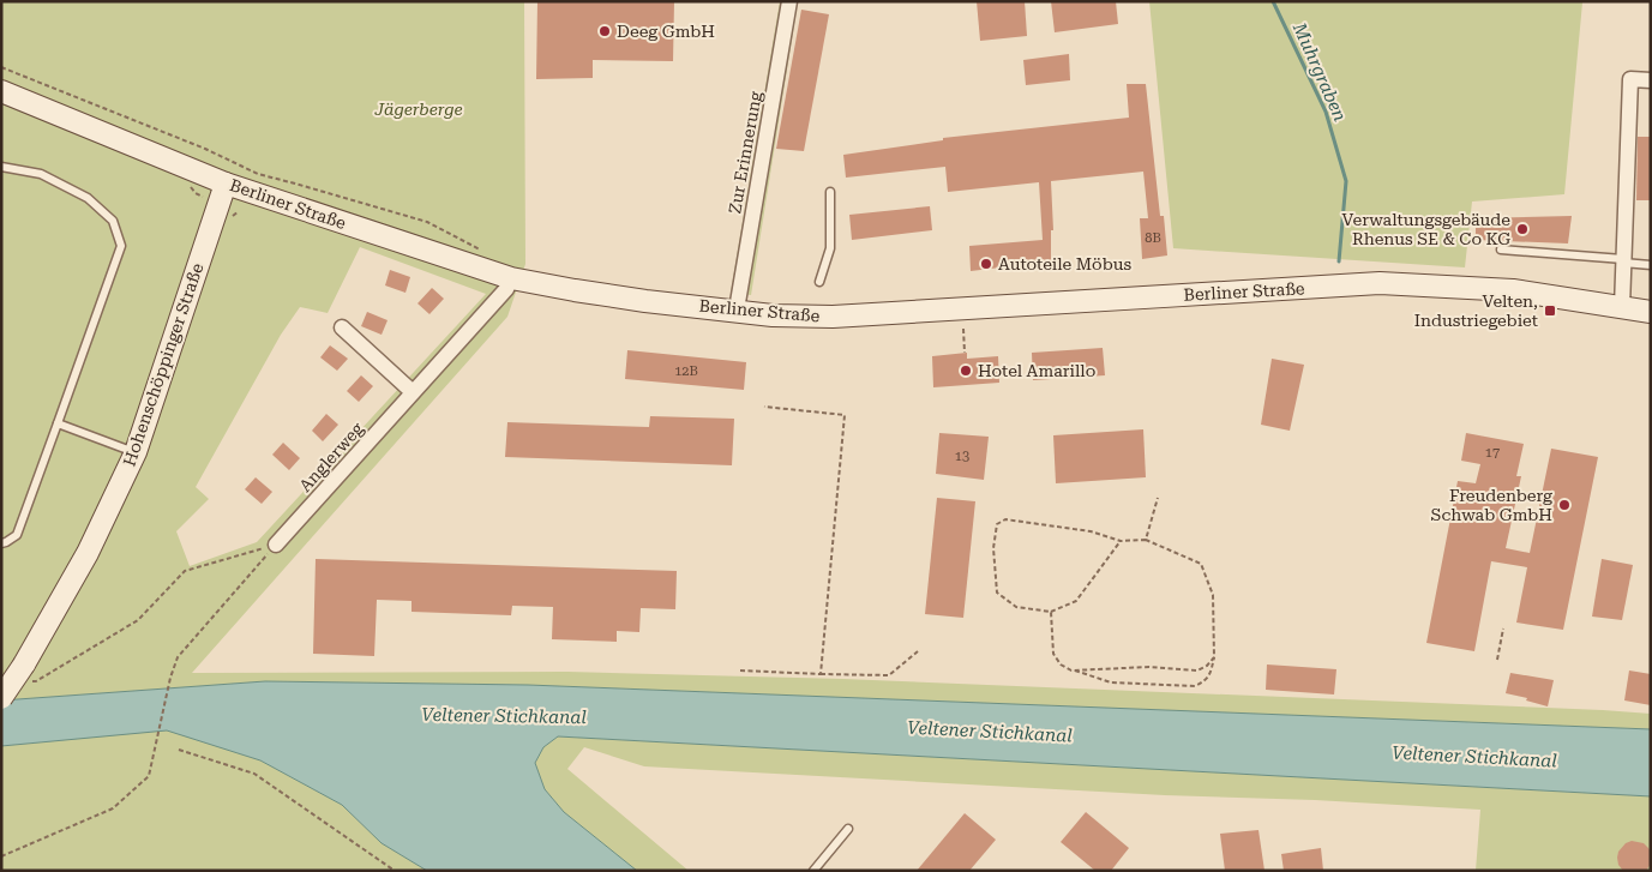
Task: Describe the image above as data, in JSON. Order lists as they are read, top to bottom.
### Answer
{
  "streets": {
    "main road": ["Berliner Straße", "Hohenschöppinger Straße"],
    "street": ["Zur Erinnerung", "Anglerweg"]
  },
  "crossings": [
    ["Zur Erinnerung", "Berliner Straße"],
    ["Berliner Straße", "Hohenschöppinger Straße"],
    ["Berliner Straße", "Anglerweg"]
  ],
  "water": ["Muhrgraben", "Veltener Stichkanal"],
  "parks": ["Jägerberge"],
  "places": {
    "other": [
      "Deeg GmbH",
      "Verwaltungsgebäude Rhenus SE & Co KG",
      "Autoteile Möbus",
      "Hotel Amarillo",
      "Freudenberg Schwab GmbH"
    ],
    "transit": ["Velten, Industriegebiet"]
  },
  "house_numbers": [
    "8B",
    "12B",
    "17",
    "13"
  ]
}
